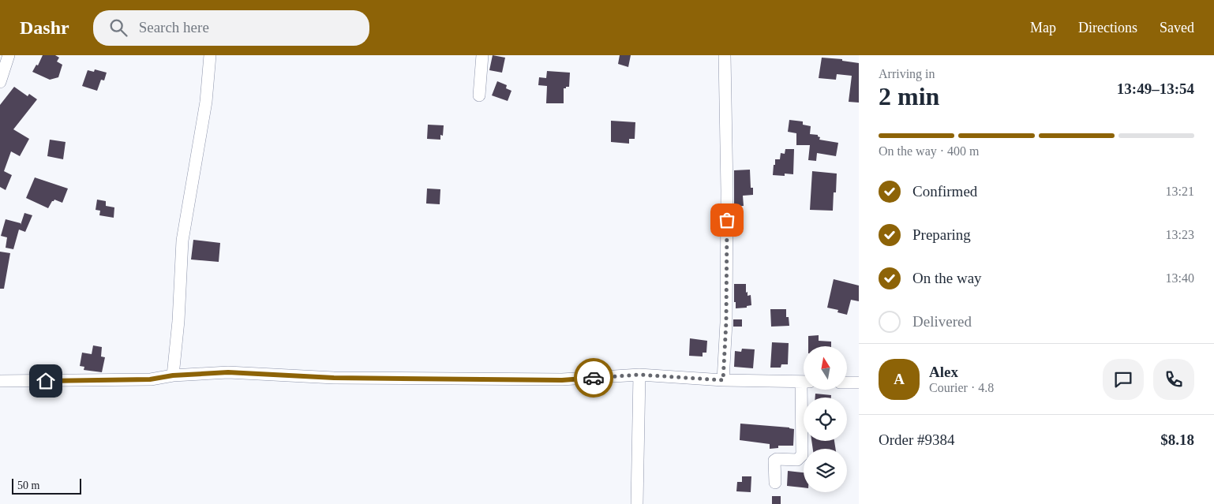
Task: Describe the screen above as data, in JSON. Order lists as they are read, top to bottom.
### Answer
{
  "scale_bar": "50 m",
  "north": "top",
  "page": {
    "header": "Dashr",
    "search": "Search here",
    "nav": ["Map", "Directions", "Saved"],
    "heading": ["2 min", "Arriving in", "13:49–13:54"],
    "panel": [
      "Alex",
      "Courier · 4.8",
      "Order #9384",
      "$8.18"
    ],
    "bar": "On the way · 400 m",
    "list": [
      ["Confirmed", "13:21"],
      ["Preparing", "13:23"],
      ["On the way", "13:40"],
      "Delivered"
    ],
    "round": "A",
    "scale": "50 m"
  }
}
